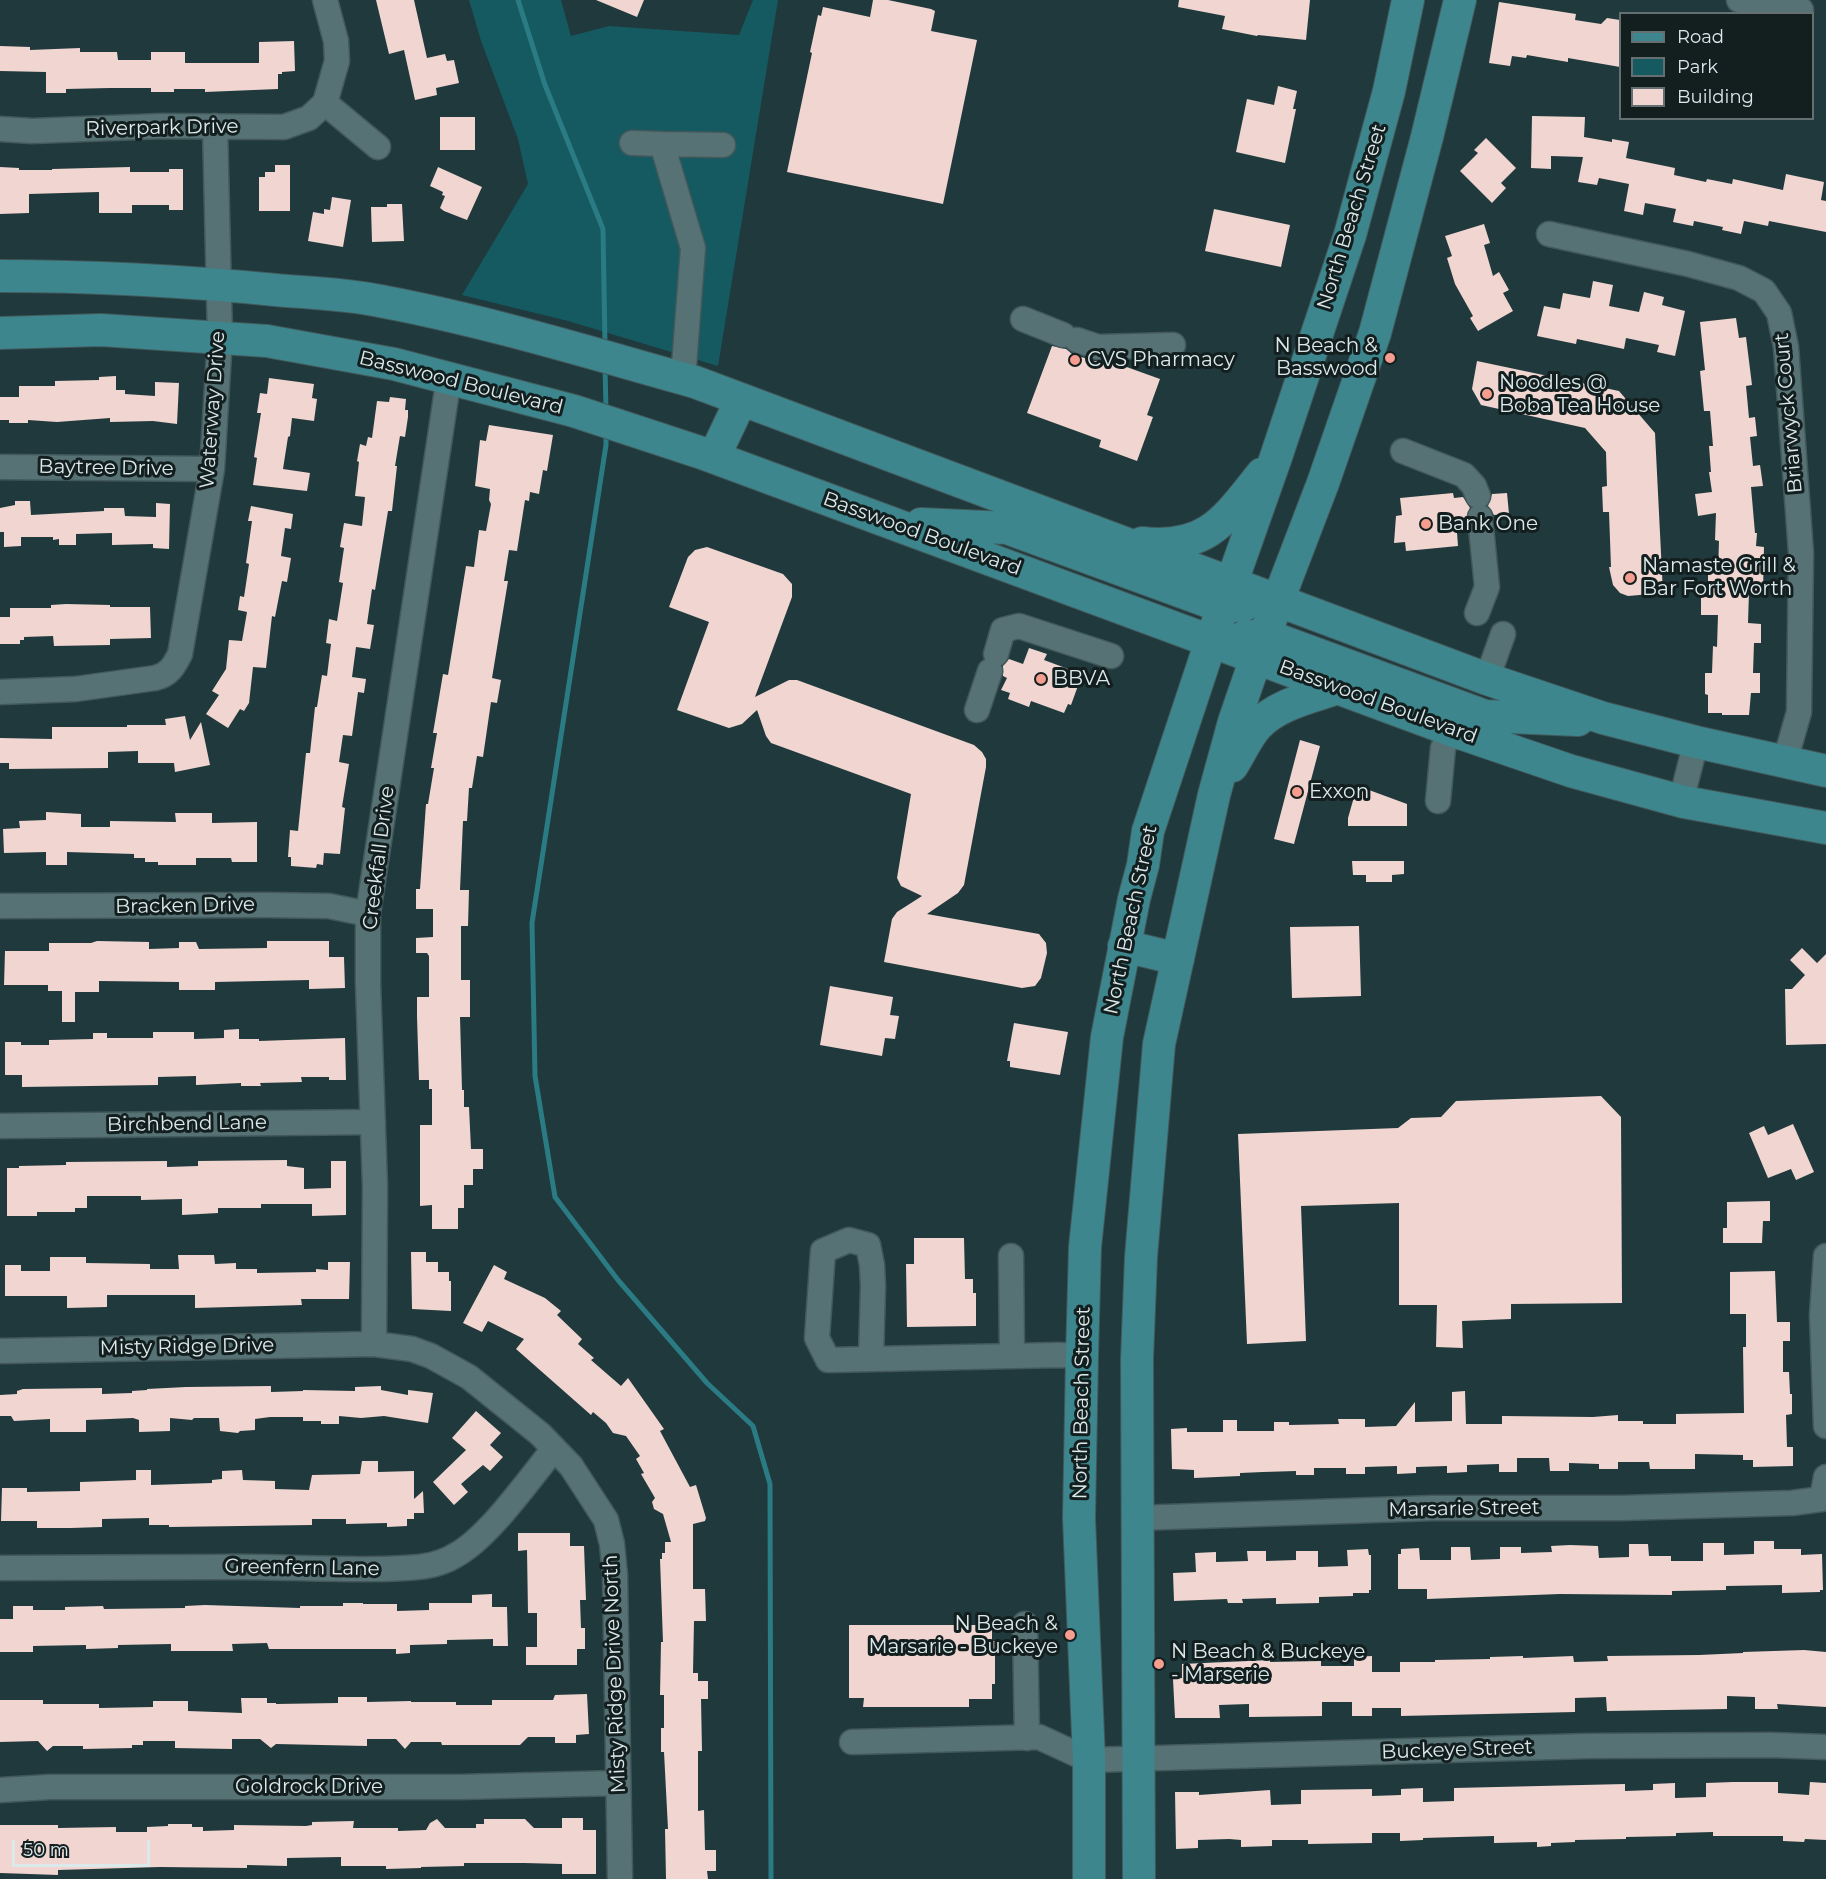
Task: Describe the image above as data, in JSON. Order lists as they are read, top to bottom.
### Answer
{
  "streets": {
    "main road": ["North Beach Street", "Basswood Boulevard"],
    "street": [
      "Riverpark Drive",
      "Waterway Drive",
      "Briarwyck Court",
      "Baytree Drive",
      "Creekfall Drive",
      "Bracken Drive",
      "Birchbend Lane",
      "Misty Ridge Drive",
      "Marsarie Street",
      "Greenfern Lane",
      "Misty Ridge Drive North",
      "Buckeye Street",
      "Goldrock Drive"
    ]
  },
  "crossings": [
    ["Riverpark Drive", "Waterway Drive"],
    ["North Beach Street", "Basswood Boulevard"],
    ["North Beach Street", "Buckeye Street"],
    ["Basswood Boulevard", "Waterway Drive"],
    ["Basswood Boulevard", "Creekfall Drive"],
    ["Waterway Drive", "Baytree Drive"],
    ["Creekfall Drive", "Bracken Drive"],
    ["Creekfall Drive", "Birchbend Lane"],
    ["Creekfall Drive", "Misty Ridge Drive"],
    ["Creekfall Drive", "Misty Ridge Drive North"],
    ["Misty Ridge Drive", "Misty Ridge Drive North"],
    ["Greenfern Lane", "Misty Ridge Drive North"],
    ["Misty Ridge Drive North", "Goldrock Drive"]
  ],
  "places": [
    "N Beach & Basswood",
    "CVS Pharmacy",
    "Noodles @ Boba Tea House",
    "Bank One",
    "Namaste Grill & Bar Fort Worth",
    "BBVA",
    "Exxon",
    "N Beach & Marsarie - Buckeye",
    "N Beach & Buckeye - Marserie"
  ],
  "legend": ["Road", "Park", "Building"],
  "scale_bar": "50 m"
}
